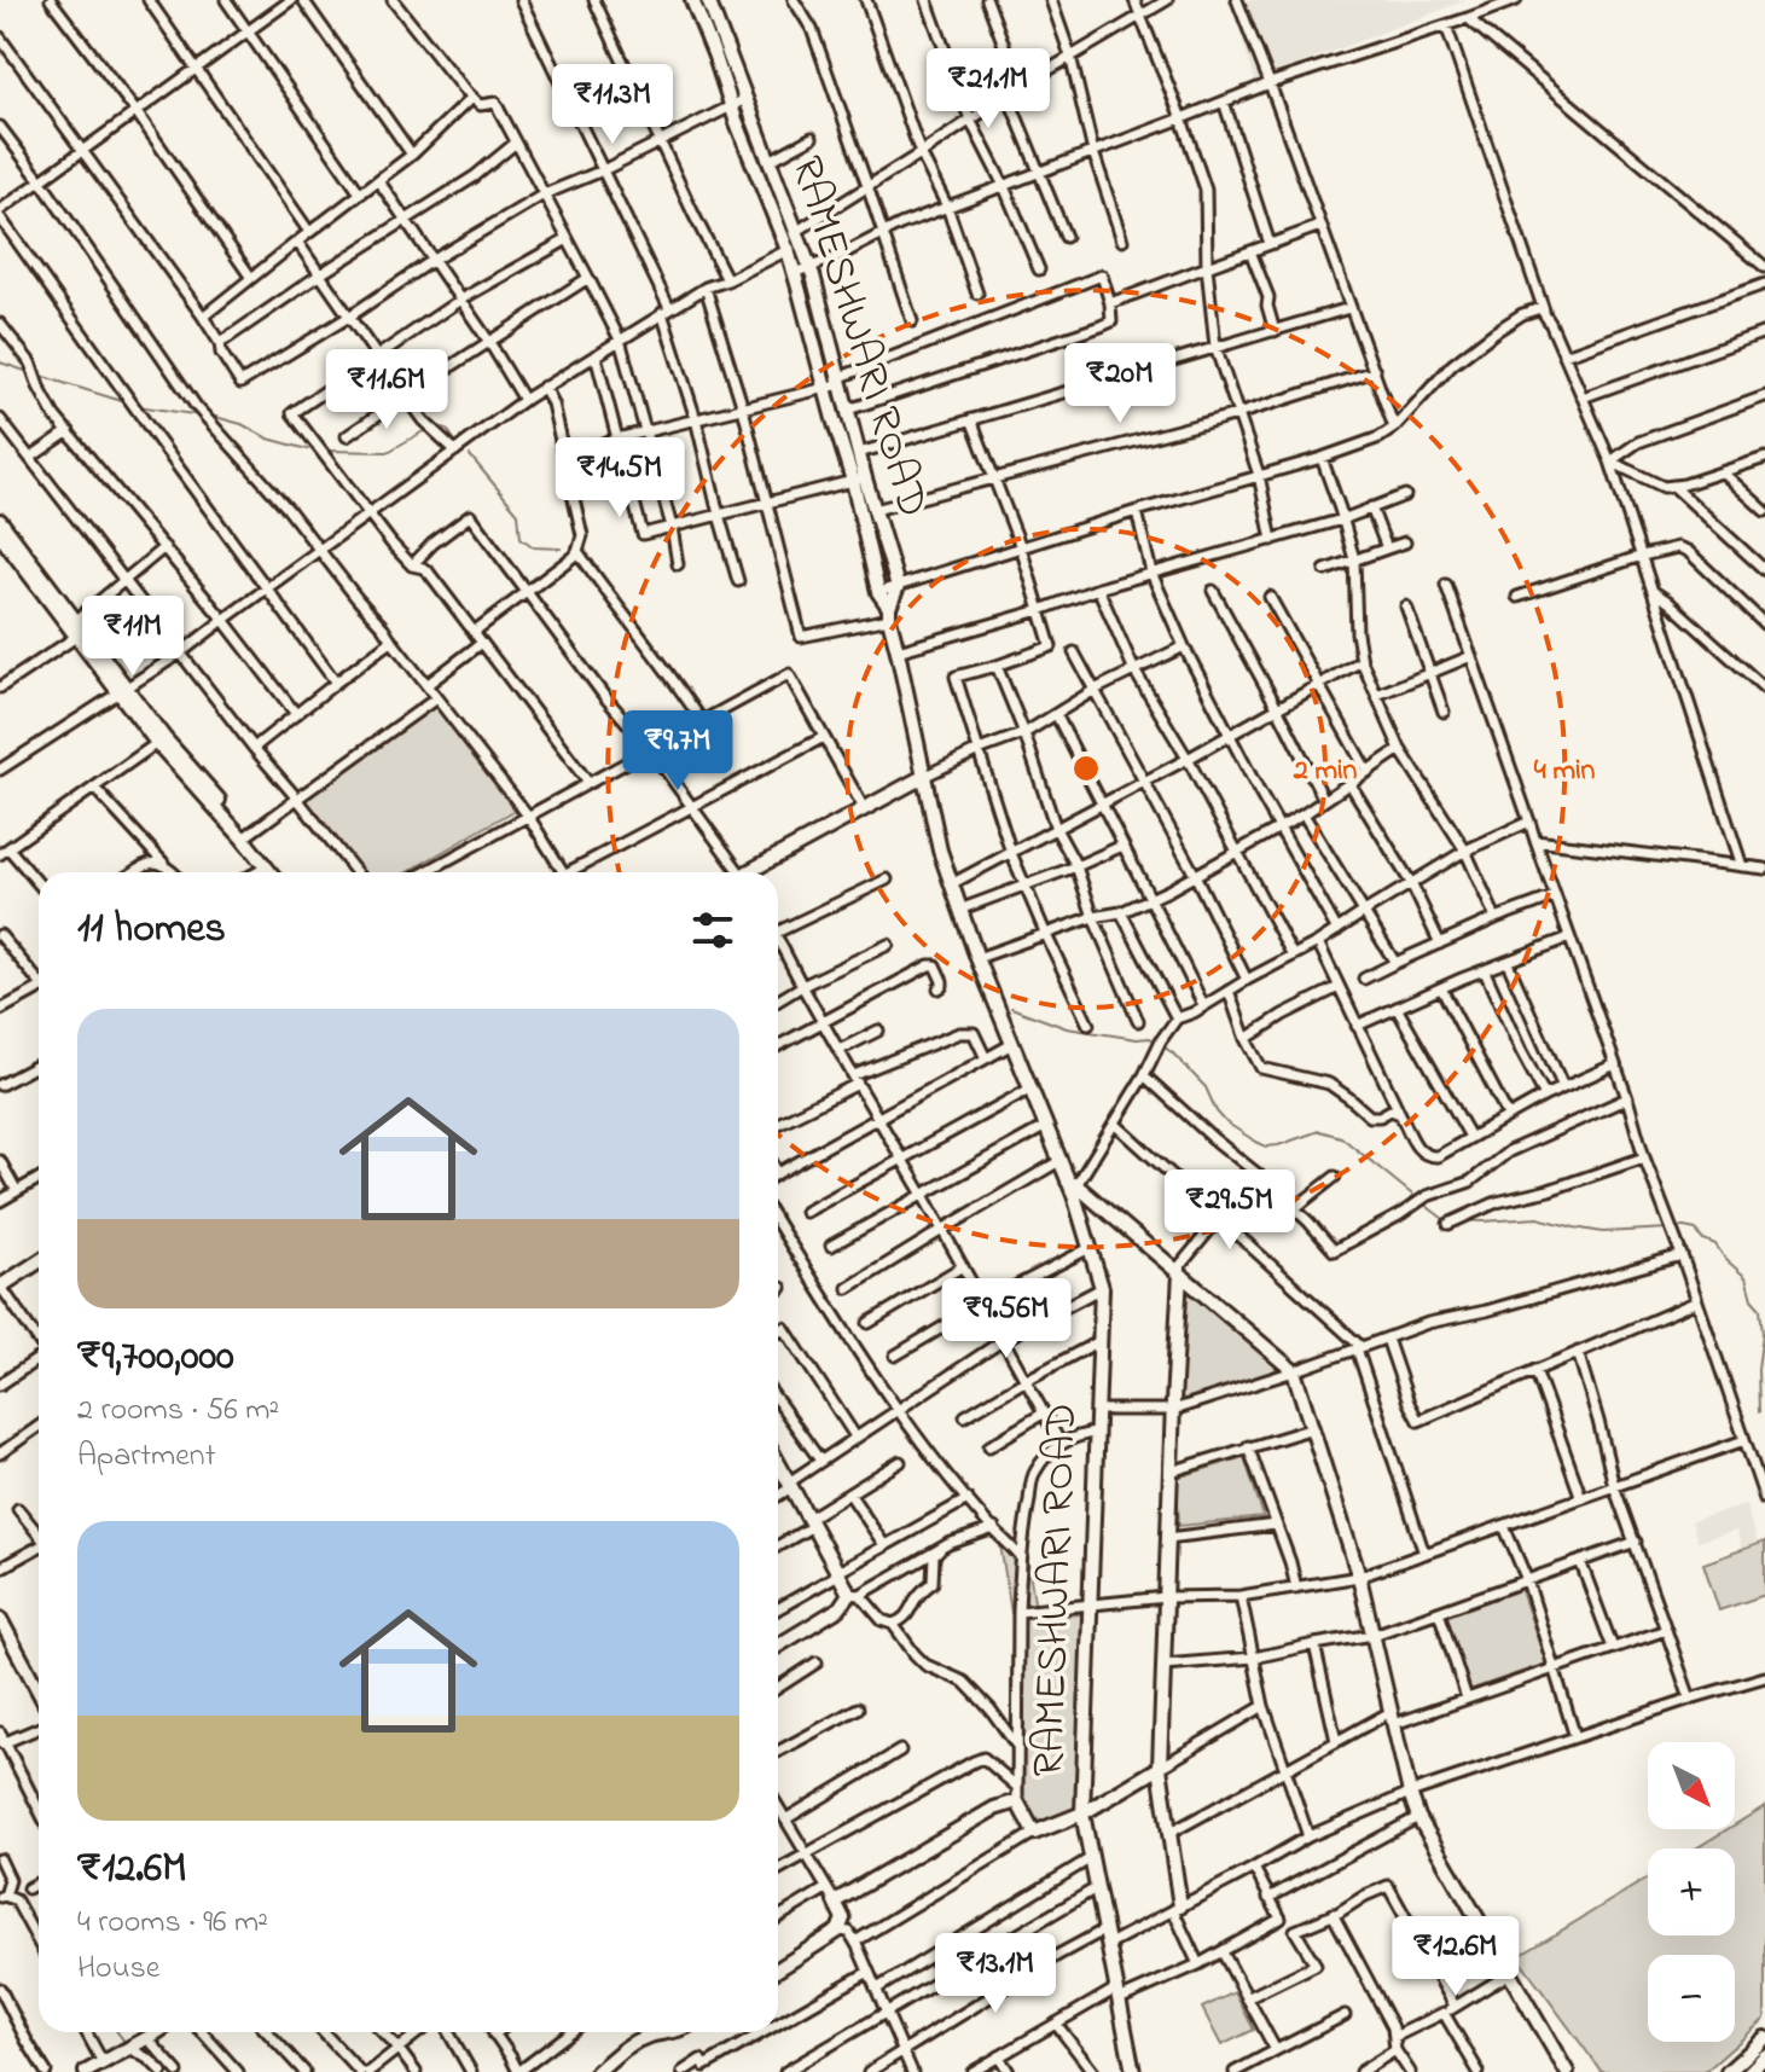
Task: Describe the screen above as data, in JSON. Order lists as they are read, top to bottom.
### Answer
{
  "streets": {
    "street": ["RAMESHWARI ROAD"]
  },
  "north": "bottom right",
  "page": {
    "price": [
      "₹21.1M",
      "₹11.3M",
      "₹20M",
      "₹11.6M",
      "₹14.5M",
      "₹11M",
      "₹9.7M",
      "₹29.5M",
      "₹9.56M",
      "₹12.6M",
      "₹13.1M"
    ],
    "heading": "11 homes",
    "list": [
      {
        "name": "₹9,700,000",
        "note": "2 rooms · 56 m² · Apartment"
      },
      {
        "name": "₹12.6M",
        "note": "4 rooms · 96 m² · House"
      }
    ],
    "map_buttons": ["+", "−"]
  },
  "rings": ["2 min", "4 min"]
}
